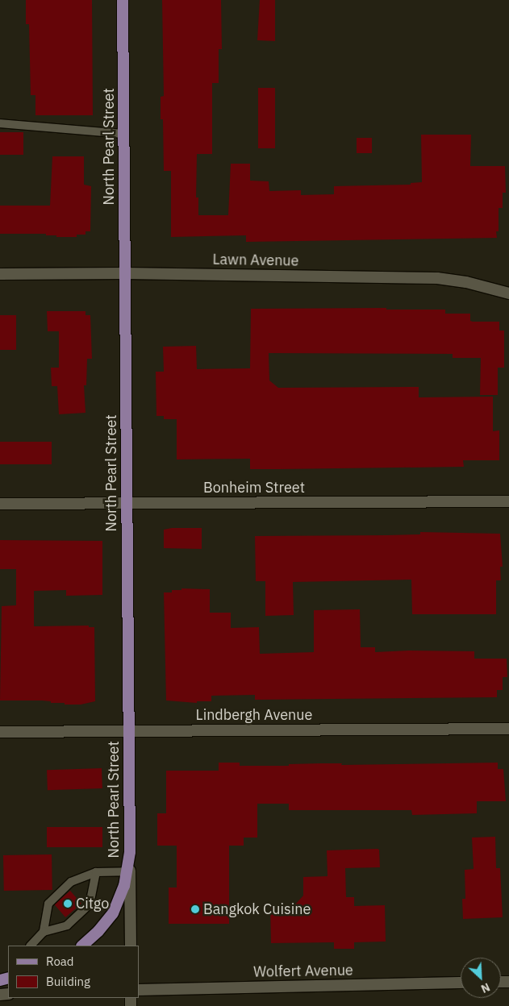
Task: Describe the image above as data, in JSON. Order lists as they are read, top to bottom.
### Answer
{
  "streets": {
    "main road": ["North Pearl Street"],
    "street": [
      "Lawn Avenue",
      "Bonheim Street",
      "Lindbergh Avenue",
      "Wolfert Avenue"
    ]
  },
  "crossings": [
    ["North Pearl Street", "Lawn Avenue"],
    ["North Pearl Street", "Bonheim Street"],
    ["North Pearl Street", "Lindbergh Avenue"]
  ],
  "places": ["Citgo", "Bangkok Cuisine"],
  "legend": ["Road", "Building"],
  "north": "bottom right"
}
